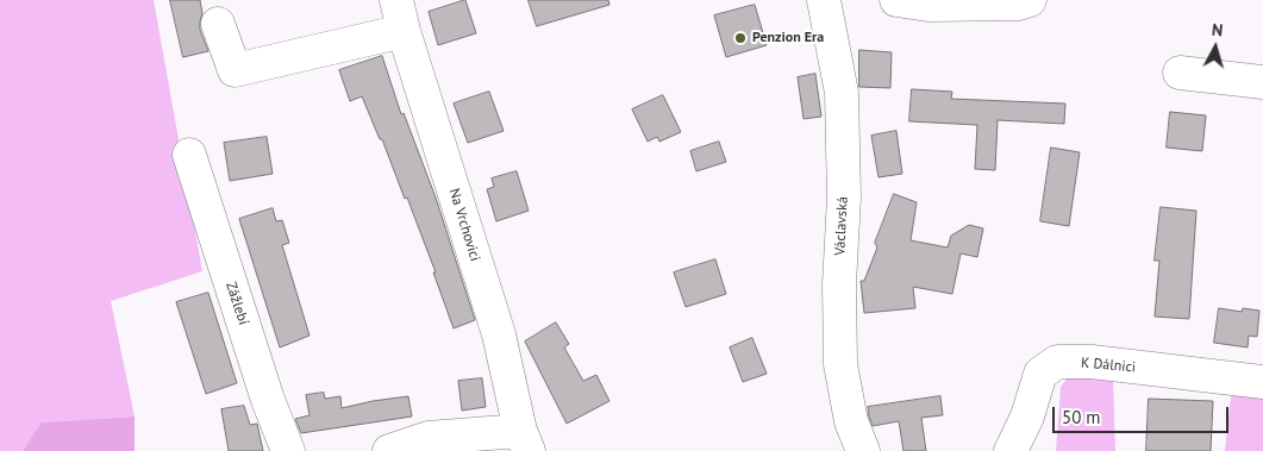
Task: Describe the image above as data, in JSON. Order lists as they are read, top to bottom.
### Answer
{
  "streets": {
    "street": [
      "Na Vrchovici",
      "Václavská",
      "Zážlebí",
      "K Dálnici"
    ]
  },
  "places": ["Penzion Era"],
  "scale_bar": "50 m",
  "north": "top"
}
